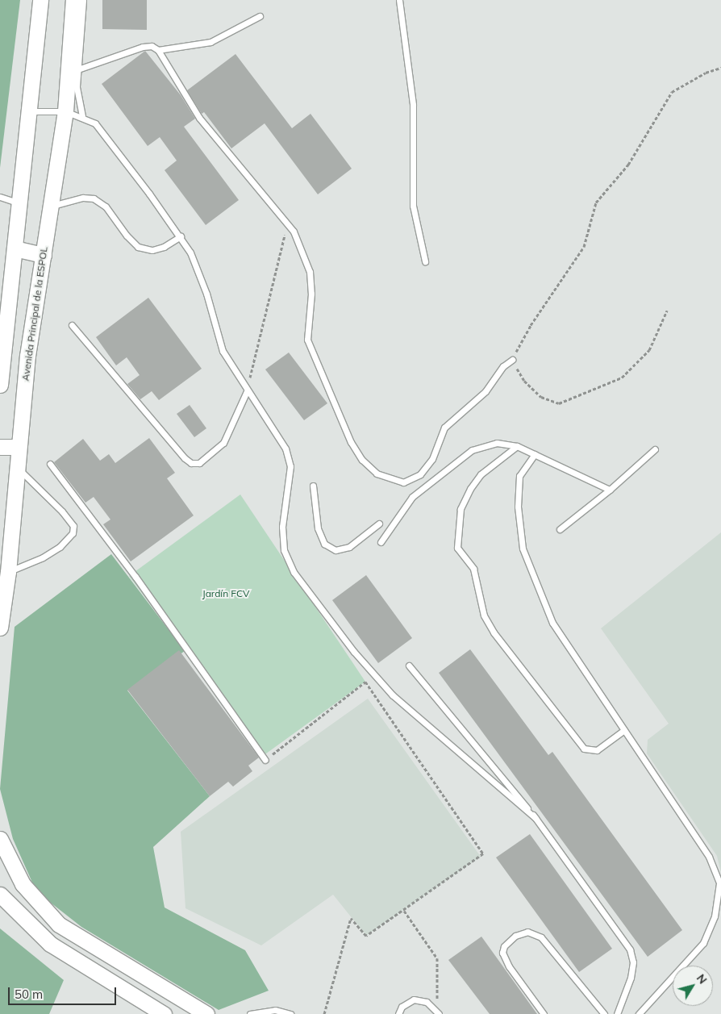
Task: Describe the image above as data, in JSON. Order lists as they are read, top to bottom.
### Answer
{
  "streets": {
    "street": ["Avenida Principal de la ESPOL"]
  },
  "parks": ["Jardín FCV"],
  "scale_bar": "50 m",
  "north": "top right"
}
